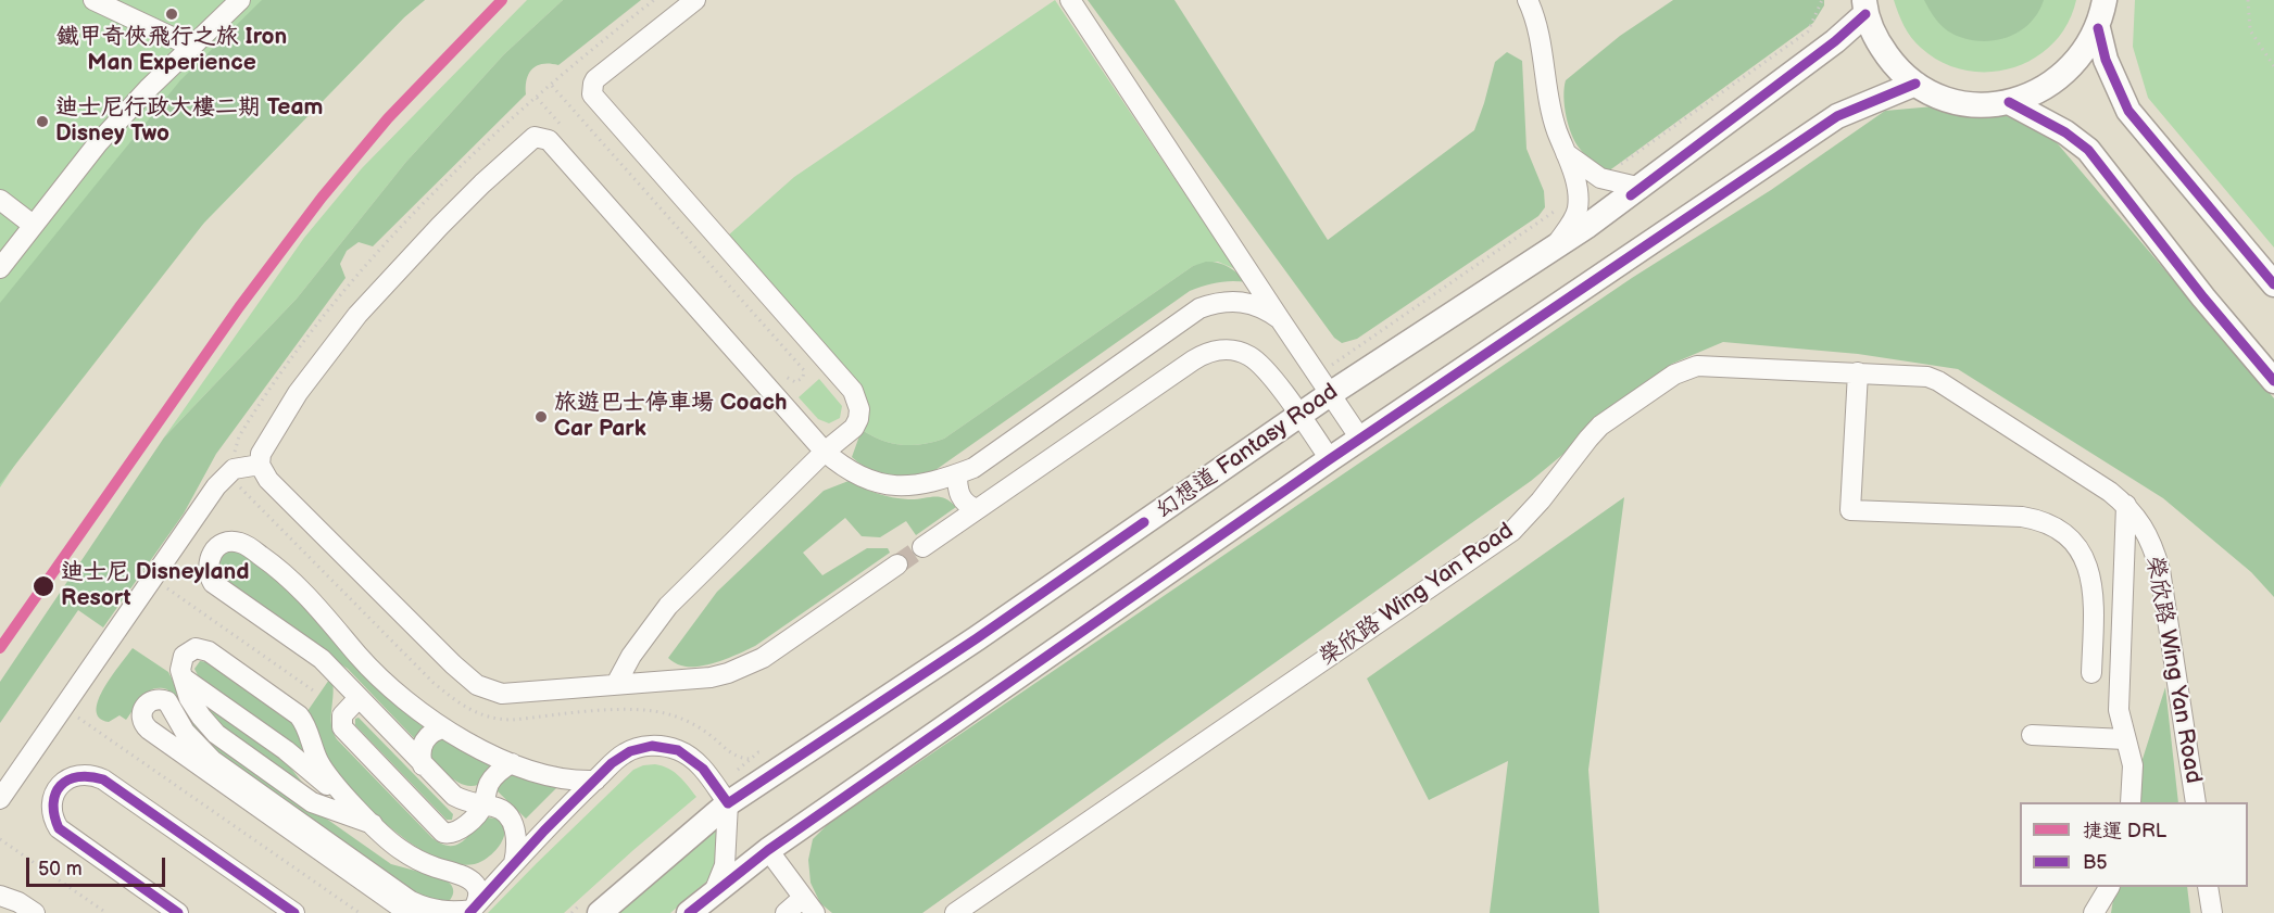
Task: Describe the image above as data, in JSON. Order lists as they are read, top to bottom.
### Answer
{
  "streets": {
    "main road": ["幻想道 Fantasy Road"],
    "street": ["榮欣路 Wing Yan Road"]
  },
  "places": [
    "鐵甲奇俠飛行之旅 Iron Man Experience",
    "迪士尼行政大樓二期 Team Disney Two",
    "旅遊巴士停車場 Coach Car Park",
    "迪士尼 Disneyland Resort"
  ],
  "lines": ["metro line DRL", "transit line B5"],
  "legend": ["捷運 DRL", "B5"],
  "scale_bar": "50 m"
}
